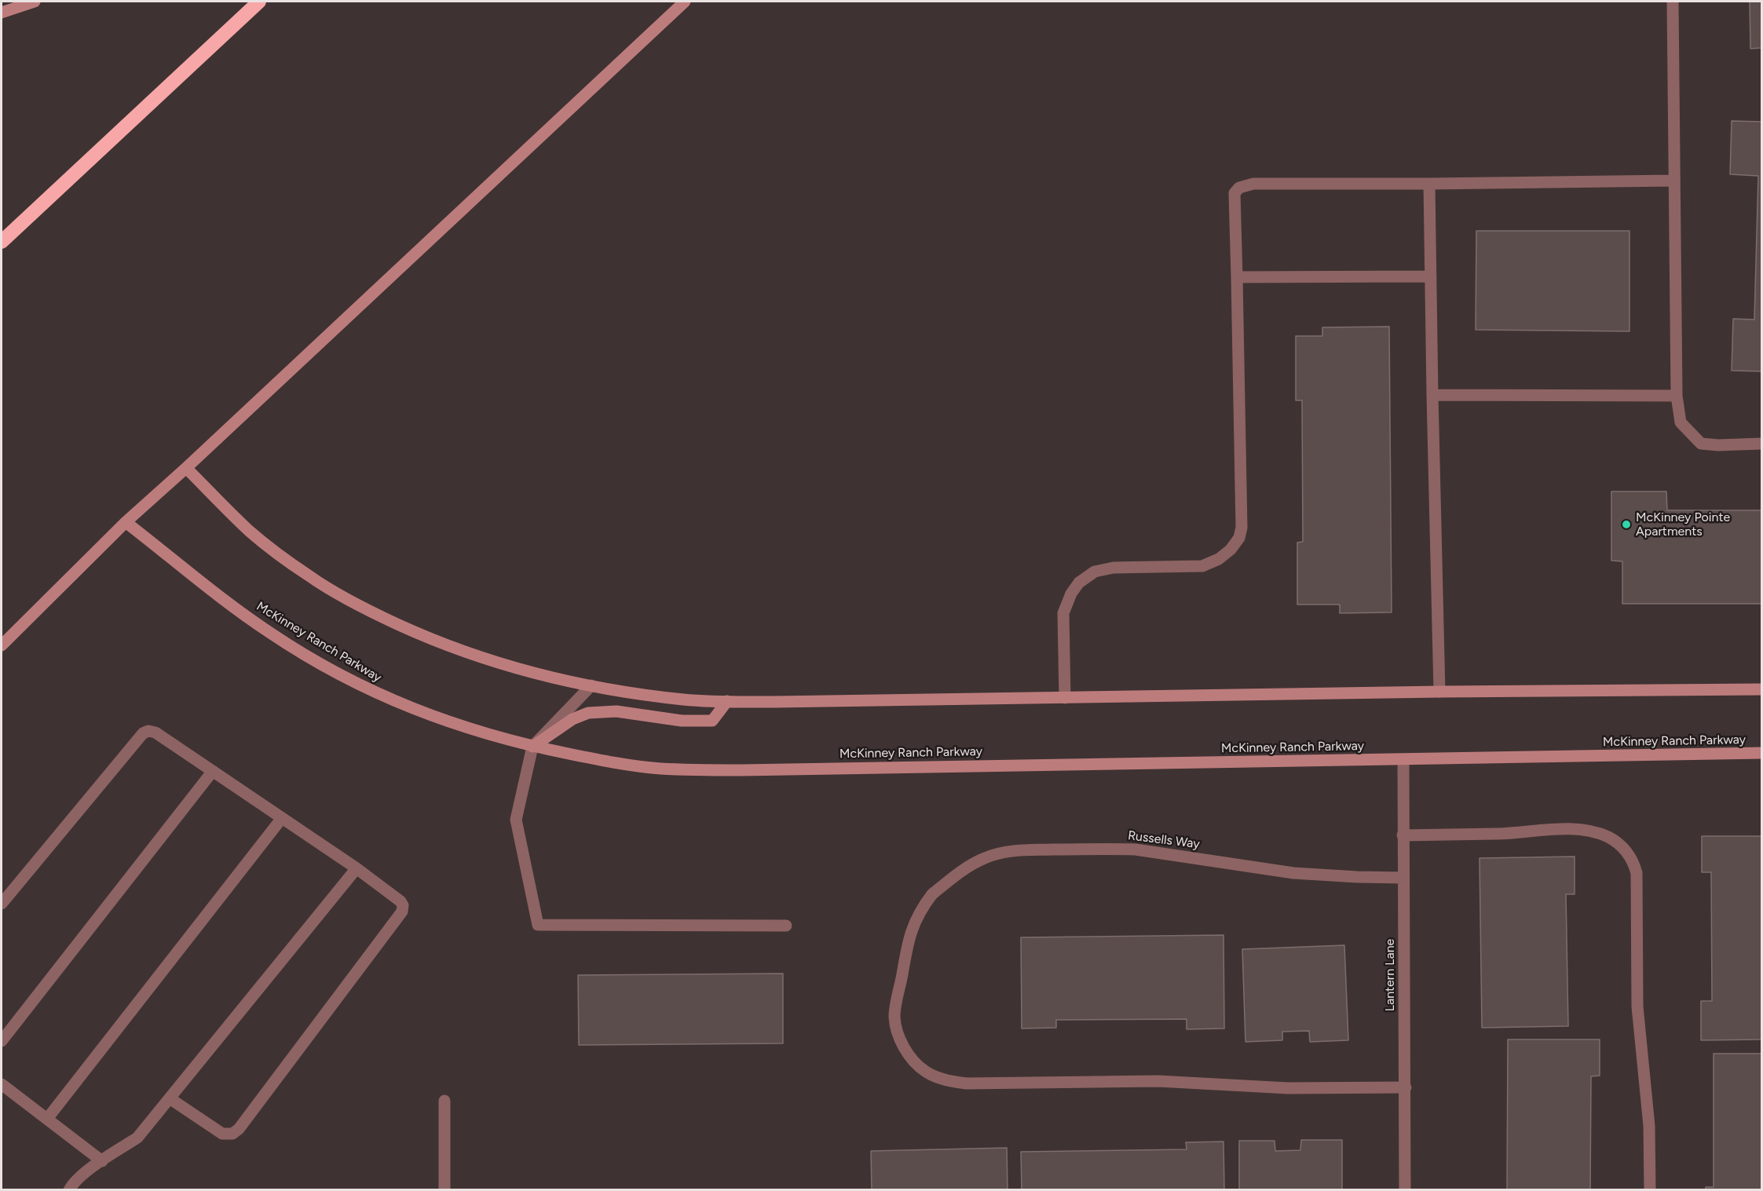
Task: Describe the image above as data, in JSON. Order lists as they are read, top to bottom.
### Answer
{
  "streets": {
    "main road": ["McKinney Ranch Parkway"],
    "street": ["Russells Way", "Lantern Lane"]
  },
  "crossings": [
    ["McKinney Ranch Parkway", "Lantern Lane"],
    ["Russells Way", "Lantern Lane"]
  ],
  "places": ["McKinney Pointe Apartments"]
}
